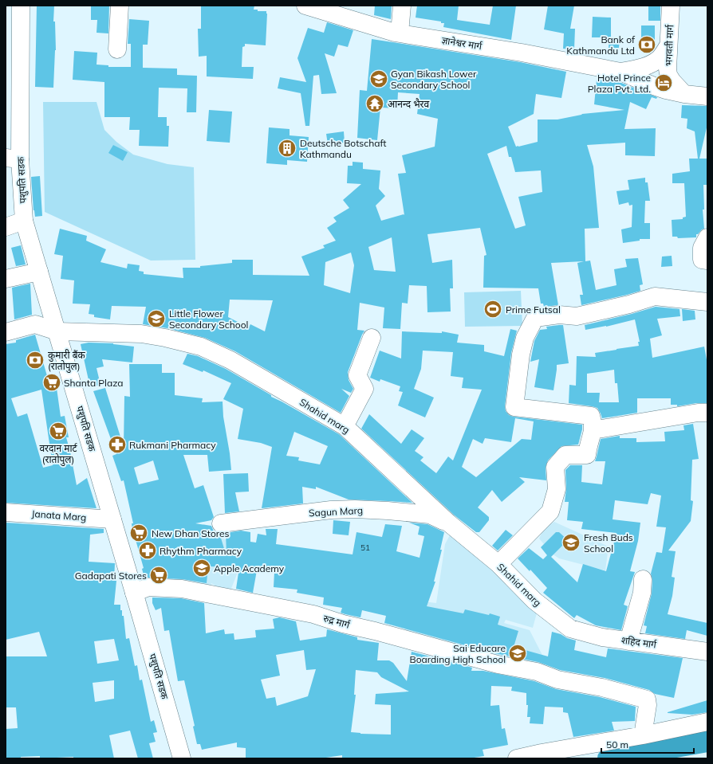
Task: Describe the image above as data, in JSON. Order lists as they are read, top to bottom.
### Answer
{
  "streets": {
    "street": [
      "ज्ञानेश्वर मार्ग",
      "भगवती मार्ग",
      "पशुपति सडक",
      "Shahid marg",
      "Sagun Marg",
      "Janata Marg",
      "रुद्र मार्ग",
      "शहिद मार्ग"
    ]
  },
  "crossings": [
    ["ज्ञानेश्वर मार्ग", "भगवती मार्ग"],
    ["पशुपति सडक", "Shahid marg"],
    ["पशुपति सडक", "Janata Marg"],
    ["पशुपति सडक", "रुद्र मार्ग"],
    ["Shahid marg", "Sagun Marg"],
    ["Shahid marg", "शहिद मार्ग"]
  ],
  "places": {
    "bank": ["Bank of Kathmandu Ltd", "कुमारी बैंक (रातोपुल)"],
    "school or university": [
      "Gyan Bikash Lower Secondary School",
      "Little Flower Secondary School",
      "Fresh Buds School",
      "Apple Academy",
      "Sai Educare Boarding High School"
    ],
    "hotel": ["Hotel Prince Plaza Pvt. Ltd."],
    "temple": ["आनन्द भैरव"],
    "building": ["Deutsche Botschaft Kathmandu"],
    "sports": ["Prime Futsal"],
    "supermarket": [
      "Shanta Plaza",
      "वरदान मार्ट (रातोपुल)",
      "New Dhan Stores",
      "Gadapati Stores"
    ],
    "pharmacy": ["Rukmani Pharmacy", "Rhythm Pharmacy"]
  },
  "house_numbers": ["51"],
  "scale_bar": "50 m"
}
